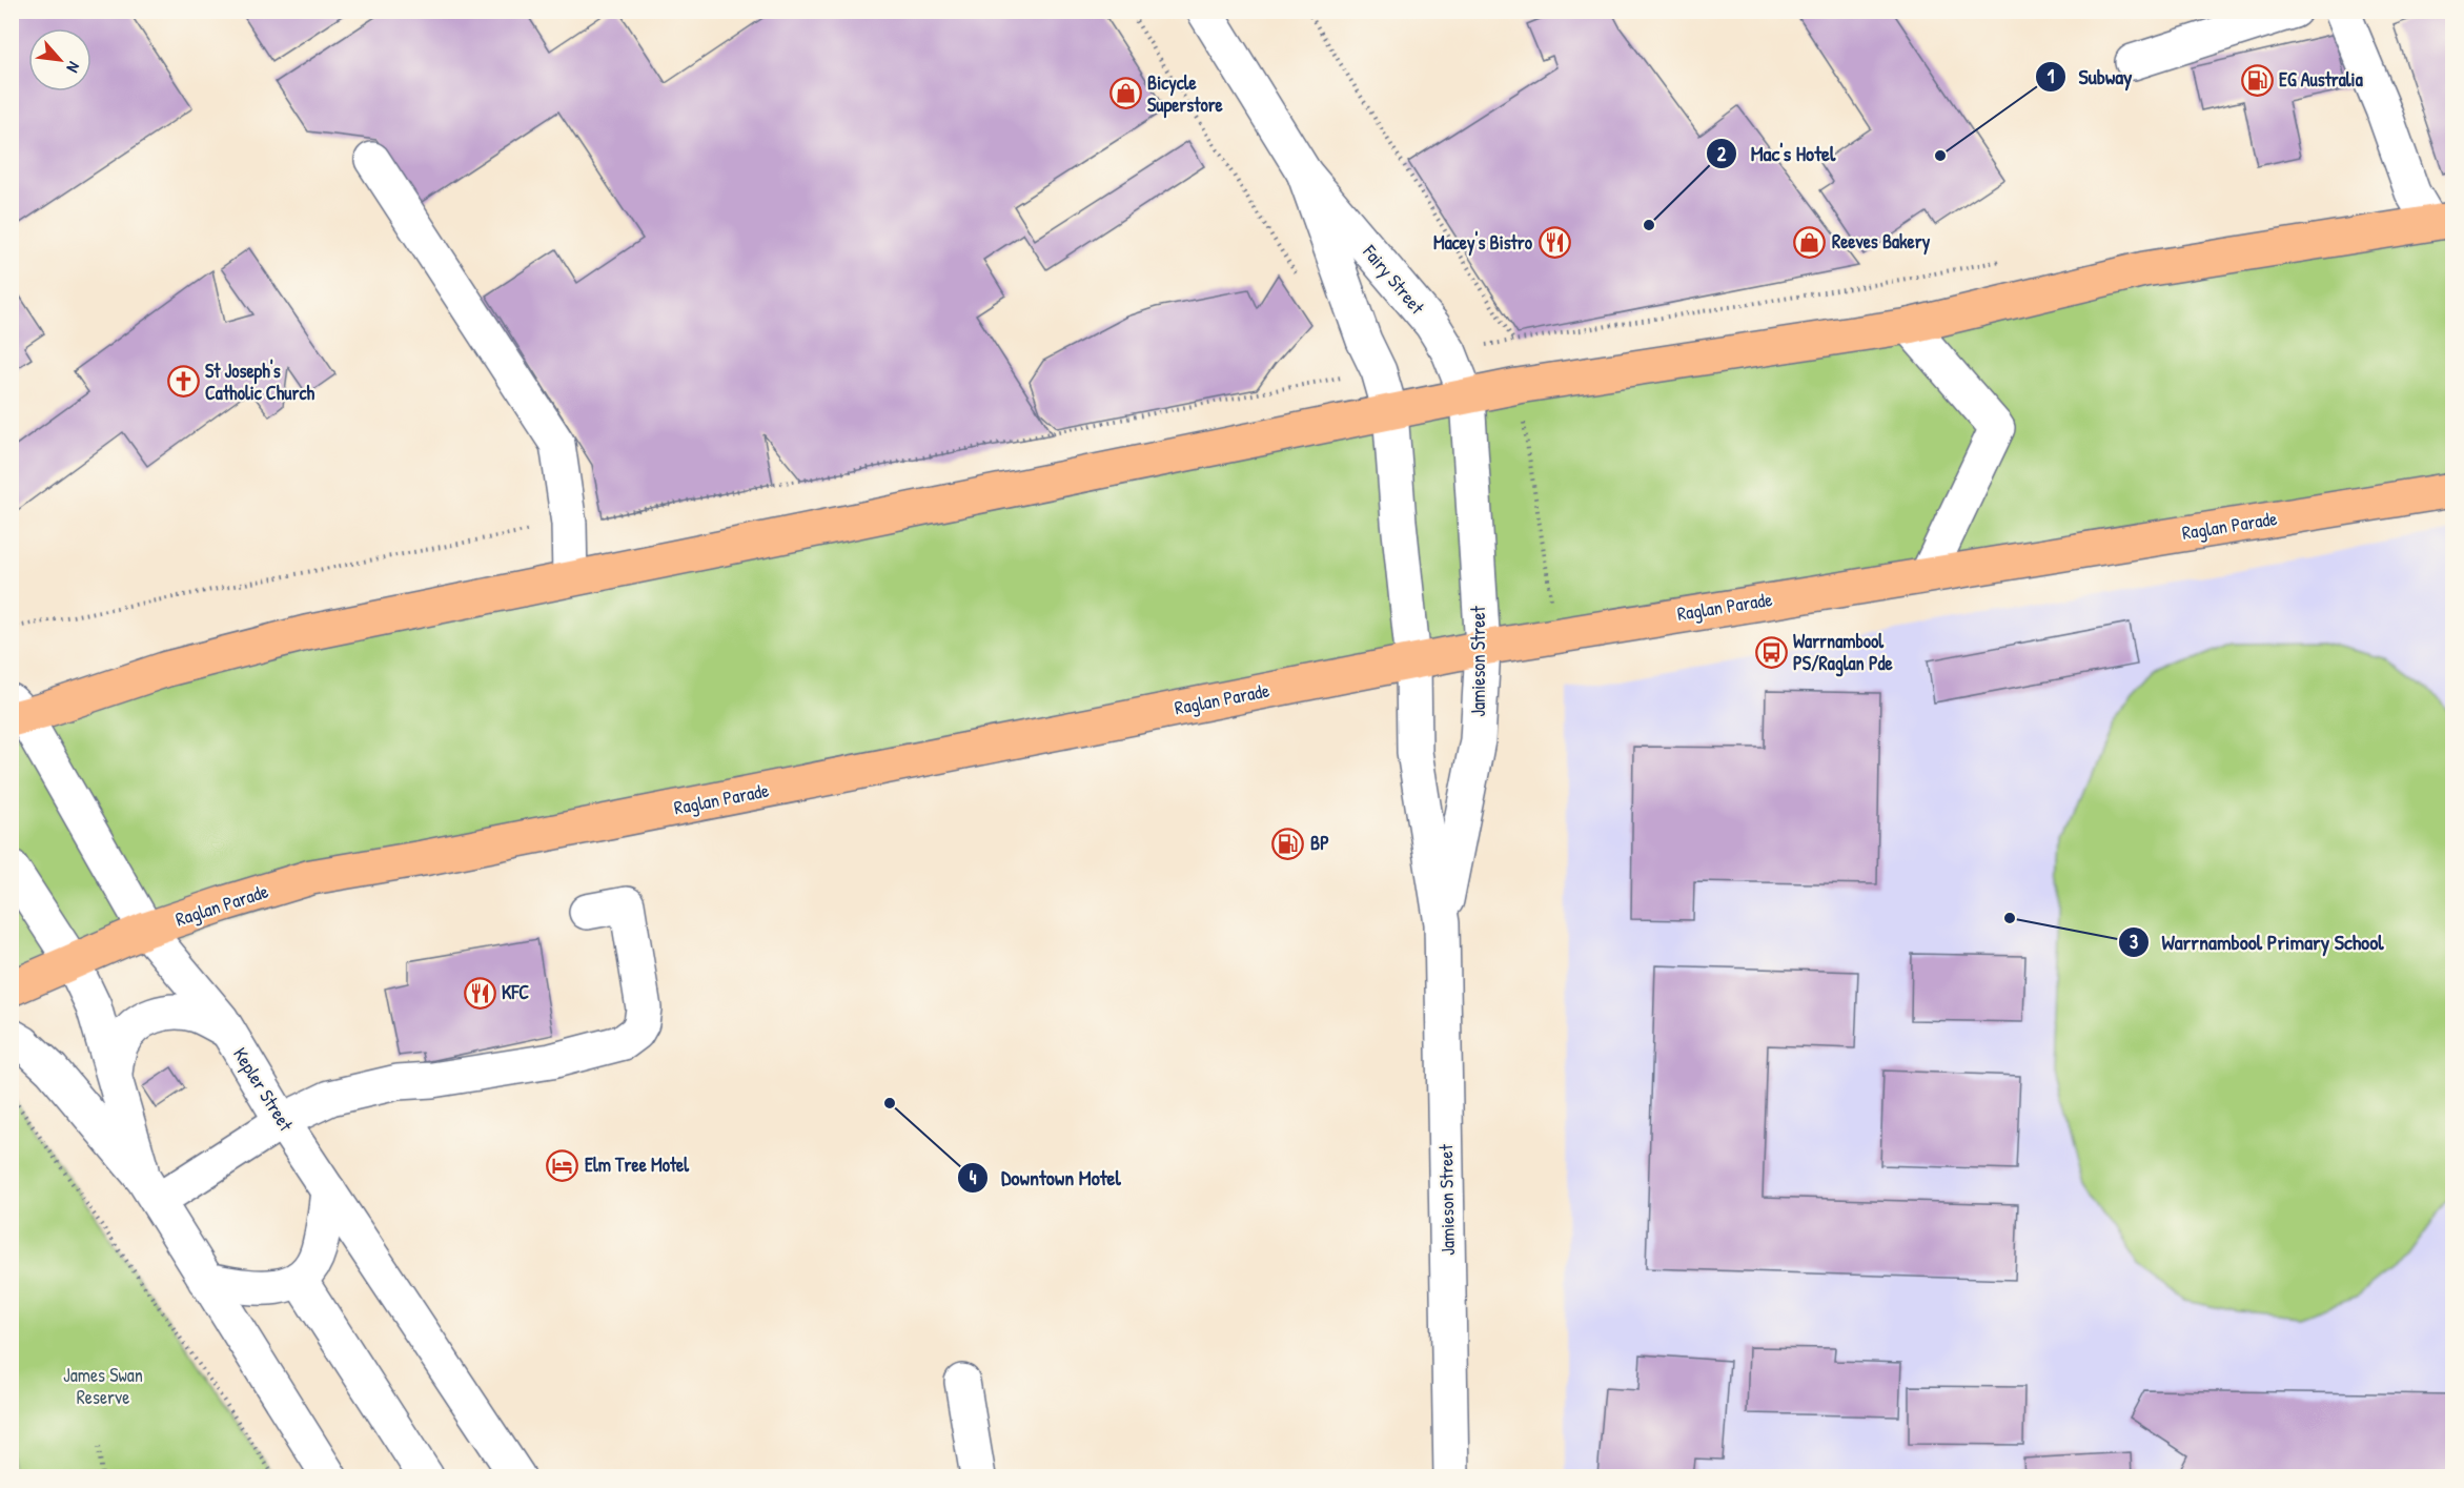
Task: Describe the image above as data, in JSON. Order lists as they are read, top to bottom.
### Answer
{
  "streets": {
    "highway": ["Raglan Parade"],
    "street": ["Fairy Street", "Jamieson Street", "Kepler Street"]
  },
  "crossings": [
    ["Fairy Street", "Jamieson Street"],
    ["Raglan Parade", "Jamieson Street"],
    ["Raglan Parade", "Kepler Street"]
  ],
  "parks": ["James Swan Reserve"],
  "places": {
    "fuel station": ["EG Australia", "BP"],
    "shop": ["Bicycle Superstore", "Reeves Bakery"],
    "other": [
      "Subway",
      "Mac's Hotel",
      "Warrnambool Primary School",
      "Downtown Motel"
    ],
    "restaurant": ["Macey's Bistro", "KFC"],
    "church": ["St Joseph's Catholic Church"],
    "bus stop": ["Warrnambool PS/Raglan Pde"],
    "hotel": ["Elm Tree Motel"]
  },
  "north": "bottom right"
}
